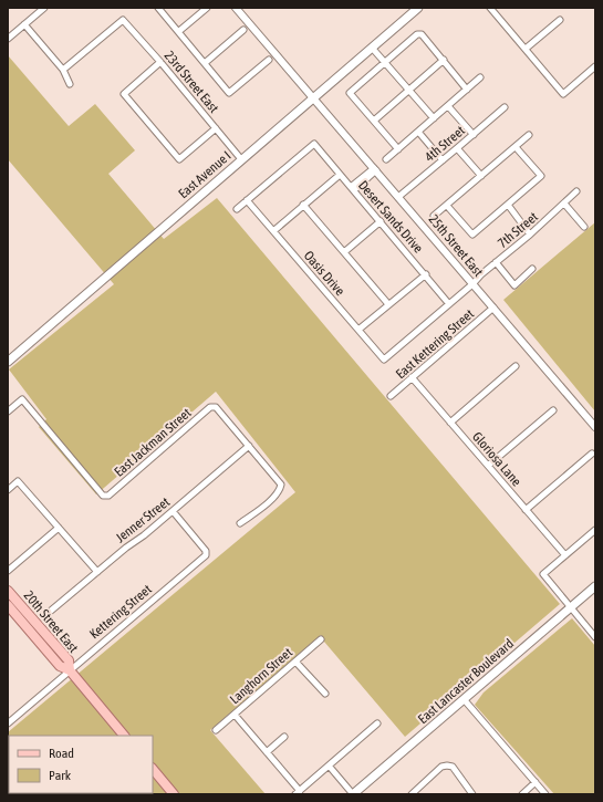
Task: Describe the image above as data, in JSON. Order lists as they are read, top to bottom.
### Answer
{
  "streets": {
    "main road": ["East Avenue I", "20th Street East", "East Lancaster Boulevard"],
    "street": [
      "23rd Street East",
      "4th Street",
      "Desert Sands Drive",
      "7th Street",
      "25th Street East",
      "Oasis Drive",
      "East Kettering Street",
      "East Jackman Street",
      "Gloriosa Lane",
      "Jenner Street",
      "Kettering Street",
      "Langhorn Street"
    ]
  },
  "crossings": [
    ["23rd Street East", "East Avenue I"],
    ["4th Street", "25th Street East"],
    ["East Avenue I", "25th Street East"],
    ["Desert Sands Drive", "7th Street"],
    ["Desert Sands Drive", "Oasis Drive"],
    ["7th Street", "25th Street East"],
    ["7th Street", "Oasis Drive"],
    ["25th Street East", "East Kettering Street"],
    ["East Kettering Street", "Gloriosa Lane"],
    ["East Jackman Street", "Jenner Street"],
    ["Jenner Street", "Kettering Street"],
    ["Kettering Street", "20th Street East"]
  ],
  "legend": ["Road", "Park"]
}
